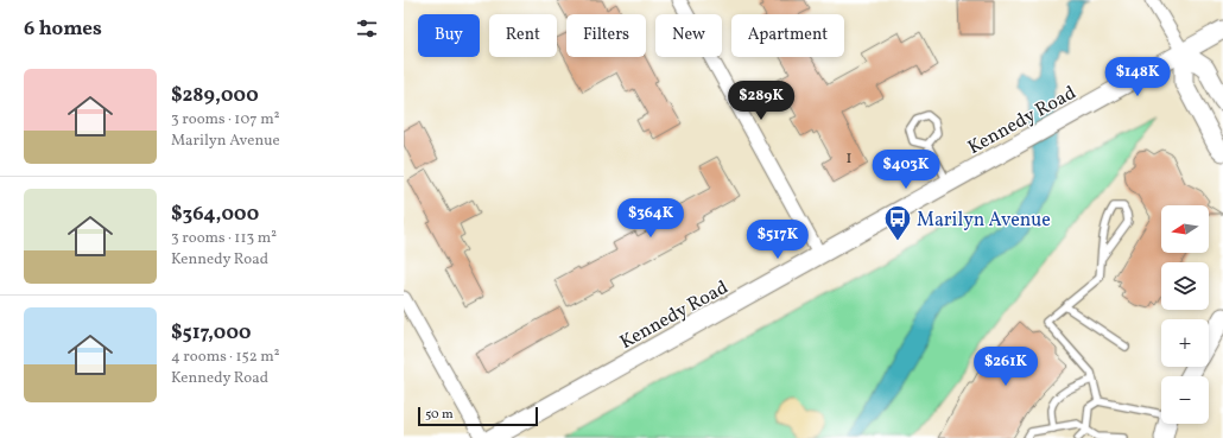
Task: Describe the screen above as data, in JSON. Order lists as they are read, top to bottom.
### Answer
{
  "streets": {
    "main road": ["Kennedy Road"]
  },
  "places": {
    "bus stop": ["Marilyn Avenue"]
  },
  "house_numbers": ["1"],
  "scale_bar": "50 m",
  "north": "left",
  "page": {
    "heading": "6 homes",
    "chip": [
      "Buy",
      "Rent",
      "Filters",
      "New",
      "Apartment"
    ],
    "list": [
      {
        "name": "$289,000",
        "note": "3 rooms · 107 m² · Marilyn Avenue"
      },
      {
        "name": "$364,000",
        "note": "3 rooms · 113 m² · Kennedy Road"
      },
      {
        "name": "$517,000",
        "note": "4 rooms · 152 m² · Kennedy Road"
      }
    ],
    "price": [
      "$148K",
      "$289K",
      "$403K",
      "$364K",
      "$517K",
      "$261K"
    ],
    "map_buttons": ["+", "−"],
    "scale": "50 m"
  }
}
